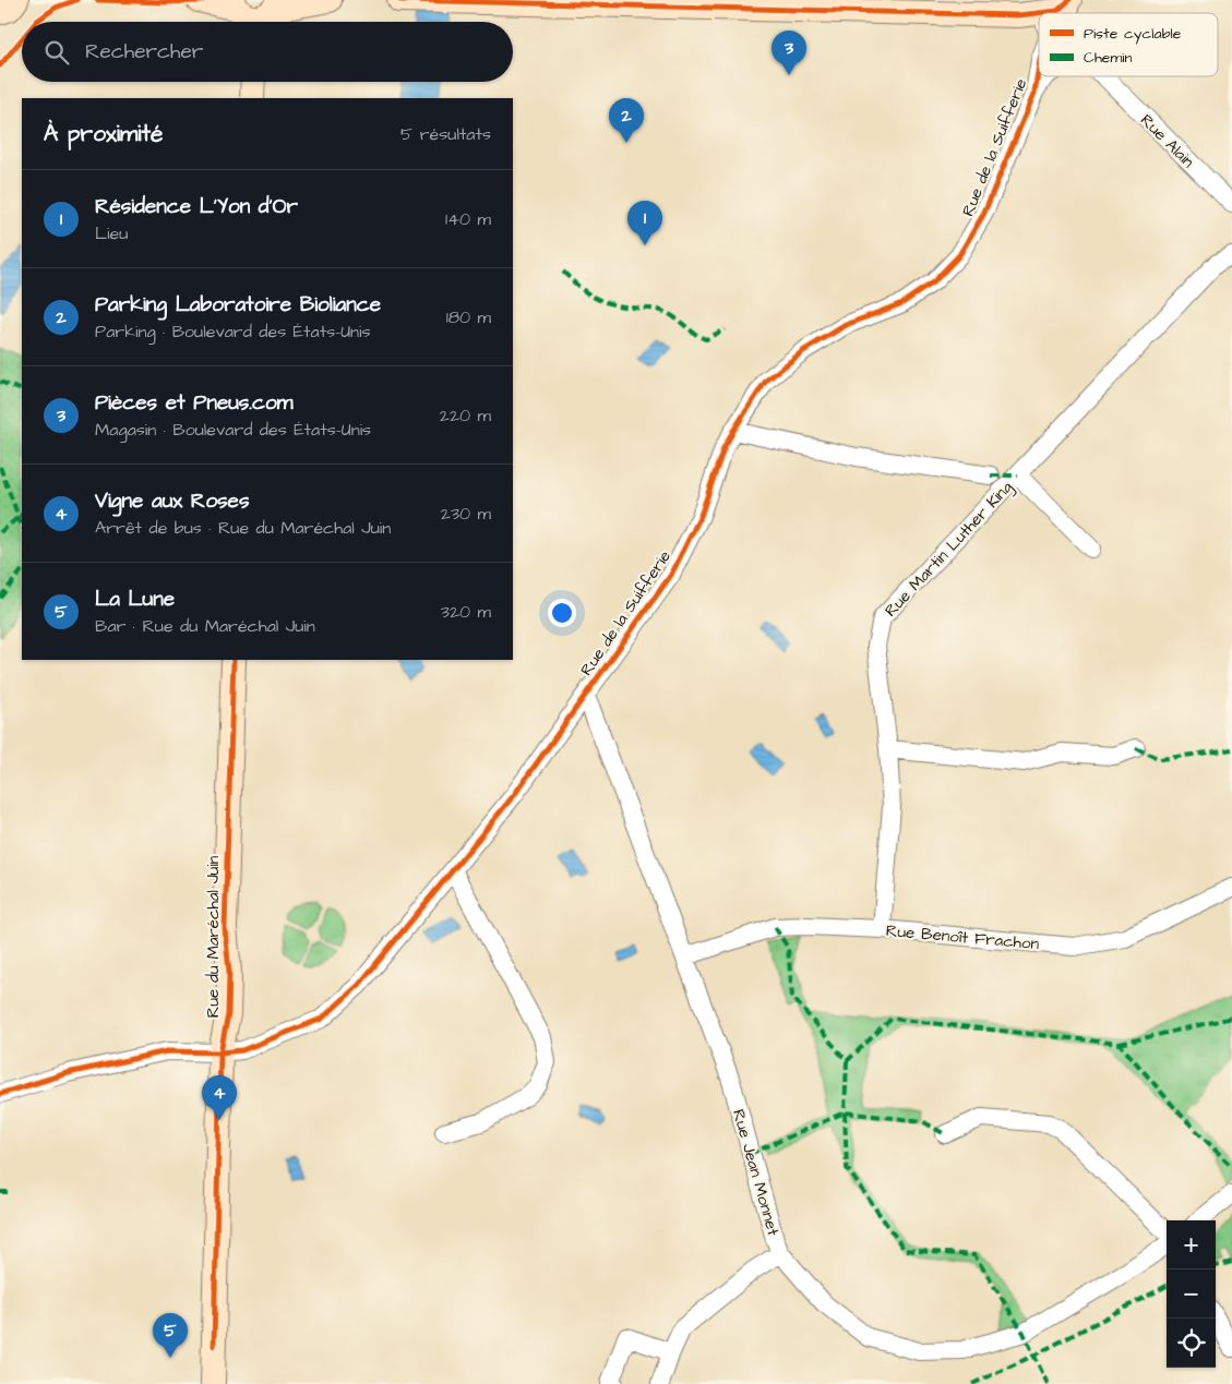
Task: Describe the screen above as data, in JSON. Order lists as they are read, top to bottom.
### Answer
{
  "streets": {
    "main road": ["Rue du Maréchal Juin"],
    "street": [
      "Rue Alain",
      "Rue de la Suifferie",
      "Rue Martin Luther King",
      "Rue Benoît Frachon",
      "Rue Jean Monnet"
    ]
  },
  "crossings": [
    ["Rue de la Suifferie", "Rue du Maréchal Juin"],
    ["Rue de la Suifferie", "Rue Jean Monnet"],
    ["Rue Martin Luther King", "Rue Benoît Frachon"],
    ["Rue Benoît Frachon", "Rue Jean Monnet"]
  ],
  "legend": ["Piste cyclable", "Chemin"],
  "page": {
    "search": "Rechercher",
    "pins": [
      "3",
      "2",
      "1",
      "4",
      "5"
    ],
    "heading": ["À proximité", "5 résultats"],
    "list": [
      {
        "mark": "1",
        "name": "Résidence L'Yon d'Or",
        "note": "Lieu",
        "value": "140 m"
      },
      {
        "mark": "2",
        "name": "Parking Laboratoire Bioliance",
        "note": "Parking · Boulevard des États-Unis",
        "value": "180 m"
      },
      {
        "mark": "3",
        "name": "Pièces et Pneus.com",
        "note": "Magasin · Boulevard des États-Unis",
        "value": "220 m"
      },
      {
        "mark": "4",
        "name": "Vigne aux Roses",
        "note": "Arrêt de bus · Rue du Maréchal Juin",
        "value": "230 m"
      },
      {
        "mark": "5",
        "name": "La Lune",
        "note": "Bar · Rue du Maréchal Juin",
        "value": "320 m"
      }
    ],
    "map_buttons": ["+", "−"]
  }
}
